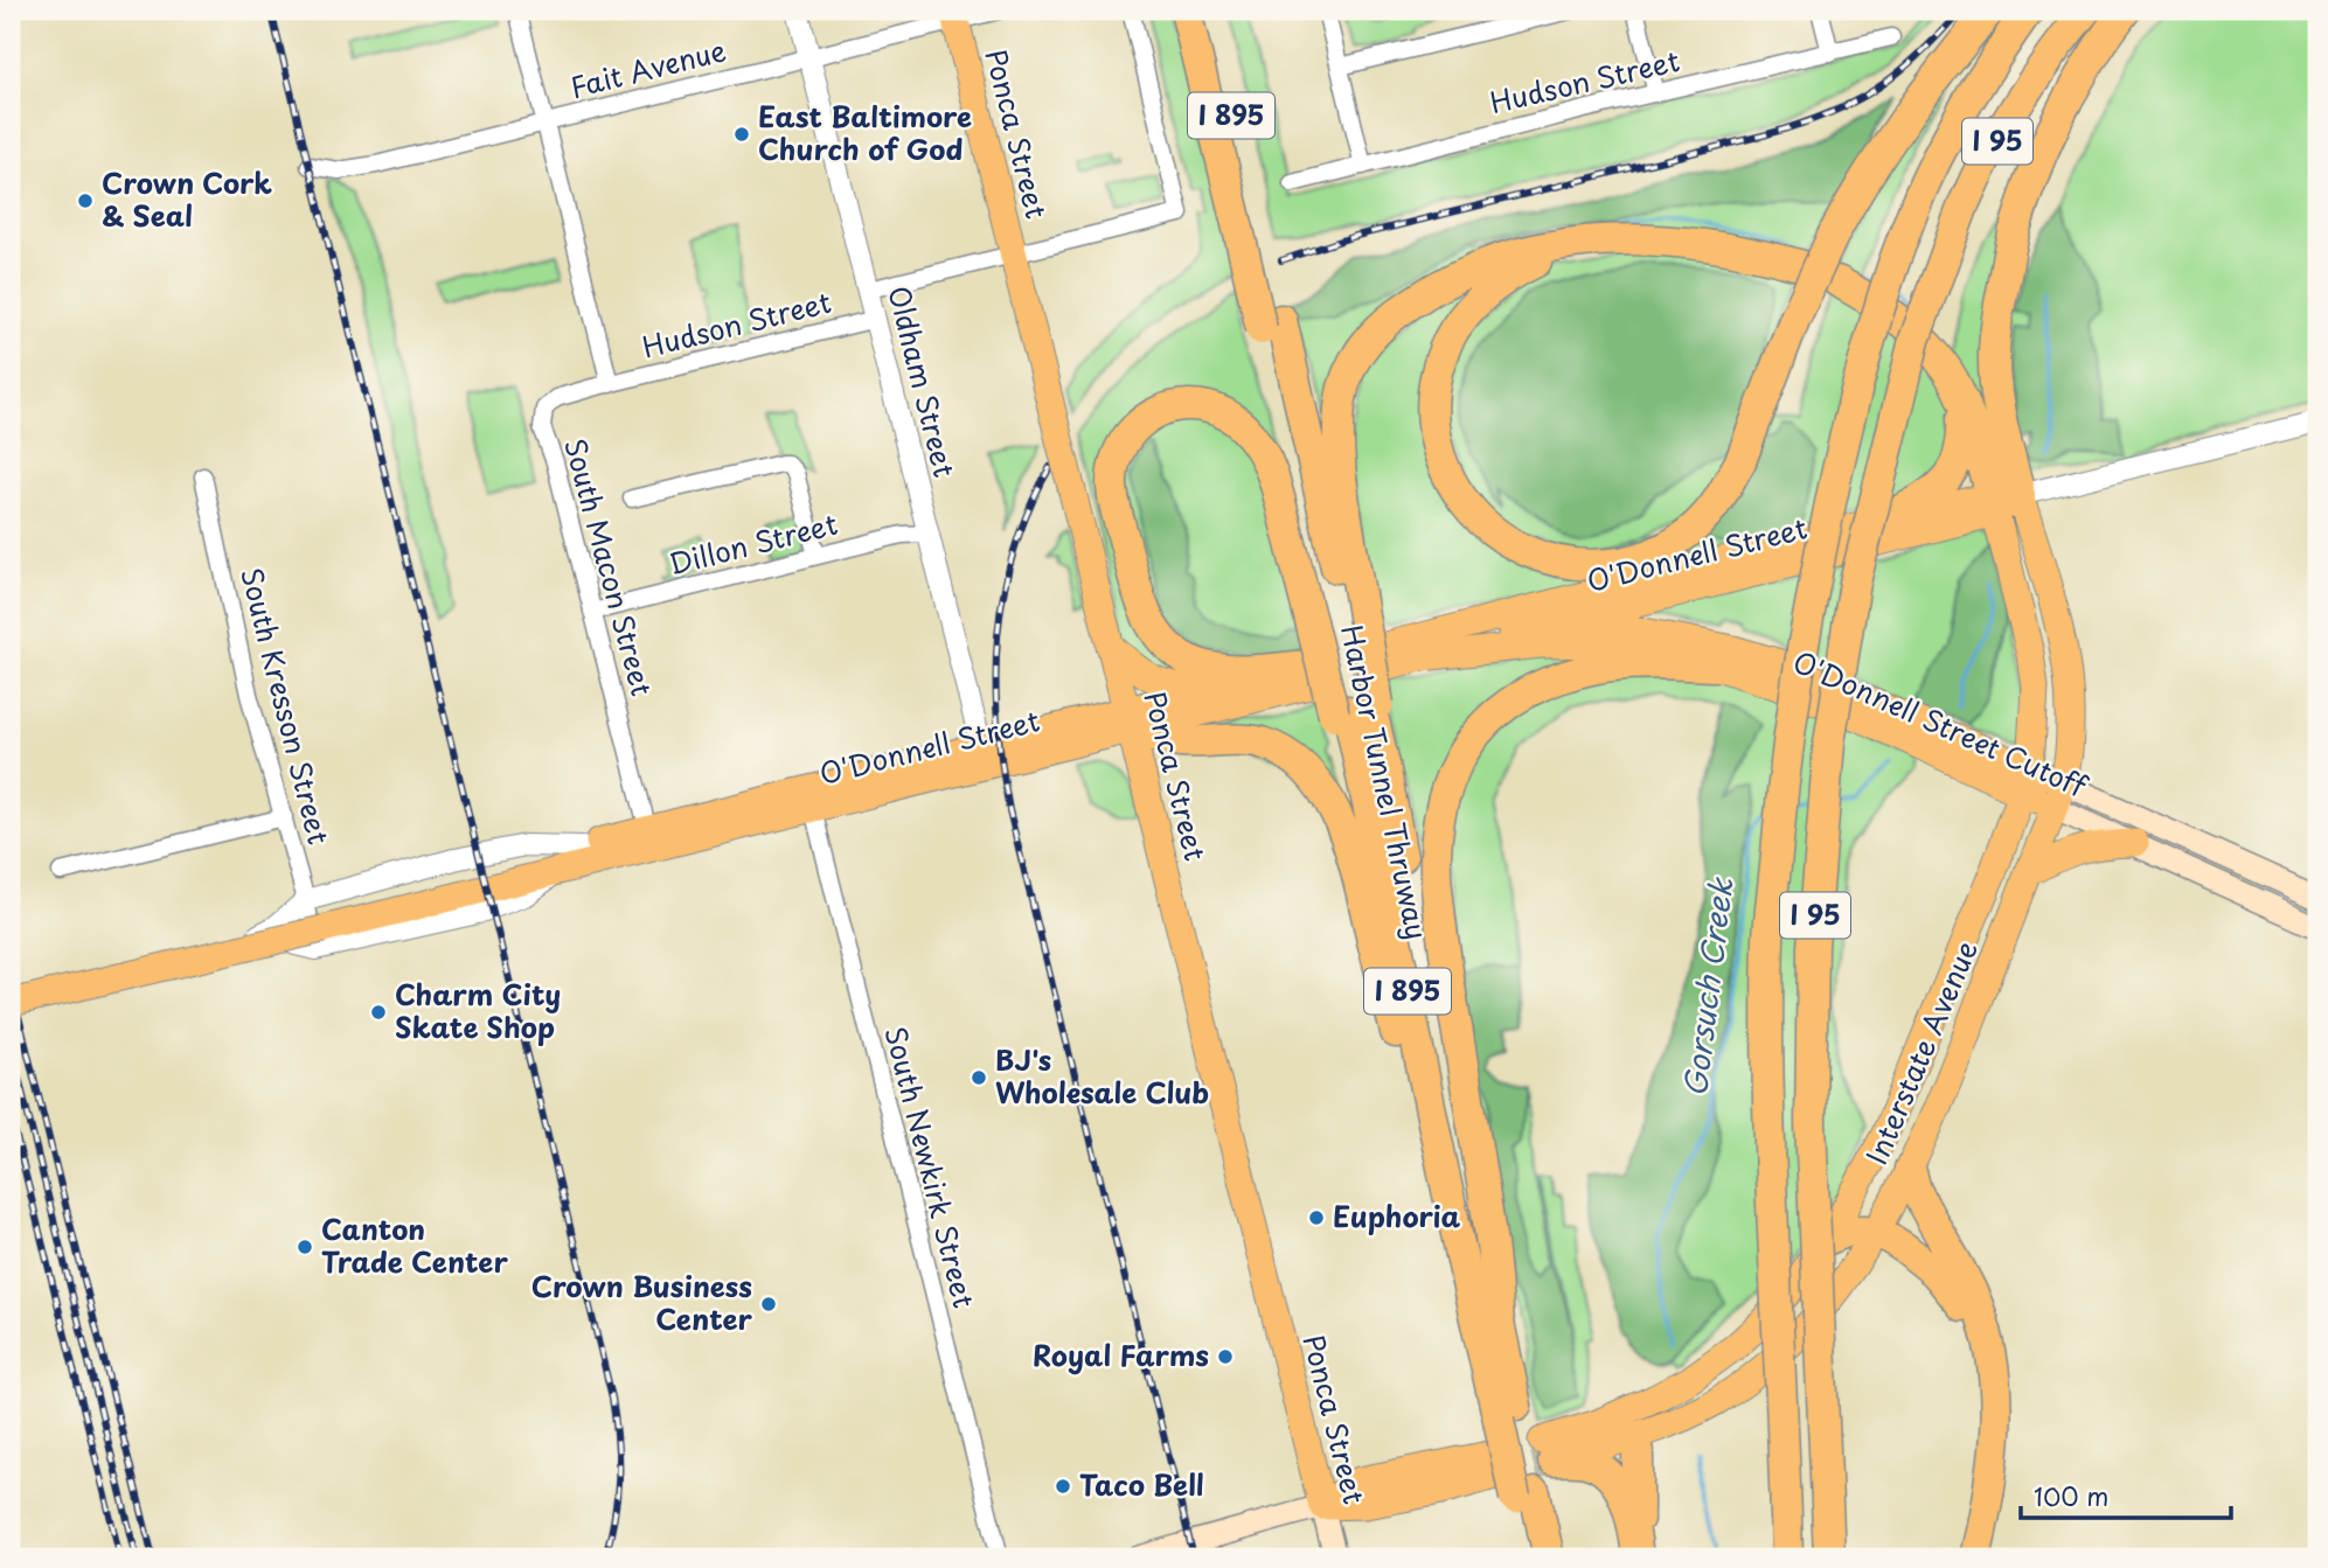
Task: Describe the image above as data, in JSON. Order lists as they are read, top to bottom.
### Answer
{
  "streets": {
    "highway": ["I 895", "I 95", "Harbor Tunnel Thruway"],
    "main road": [
      "Ponca Street",
      "O'Donnell Street",
      "O'Donnell Street Cutoff",
      "Interstate Avenue"
    ],
    "street": [
      "Fait Avenue",
      "Hudson Street",
      "Oldham Street",
      "Dillon Street",
      "South Macon Street",
      "South Kresson Street",
      "South Newkirk Street"
    ]
  },
  "crossings": [
    ["Fait Avenue", "Ponca Street"],
    ["Fait Avenue", "Oldham Street"],
    ["Hudson Street", "Ponca Street"],
    ["Hudson Street", "Oldham Street"],
    ["Hudson Street", "South Macon Street"],
    ["Ponca Street", "O'Donnell Street"],
    ["Oldham Street", "Dillon Street"],
    ["Oldham Street", "O'Donnell Street"],
    ["Dillon Street", "South Macon Street"],
    ["O'Donnell Street", "South Macon Street"],
    ["O'Donnell Street", "South Kresson Street"],
    ["O'Donnell Street", "O'Donnell Street Cutoff"],
    ["O'Donnell Street", "Interstate Avenue"],
    ["O'Donnell Street", "South Newkirk Street"],
    ["O'Donnell Street Cutoff", "Interstate Avenue"]
  ],
  "water": ["Gorsuch Creek"],
  "places": [
    "East Baltimore Church of God",
    "Crown Cork & Seal",
    "Charm City Skate Shop",
    "BJ's Wholesale Club",
    "Euphoria",
    "Canton Trade Center",
    "Crown Business Center",
    "Royal Farms",
    "Taco Bell"
  ],
  "scale_bar": "100 m"
}
